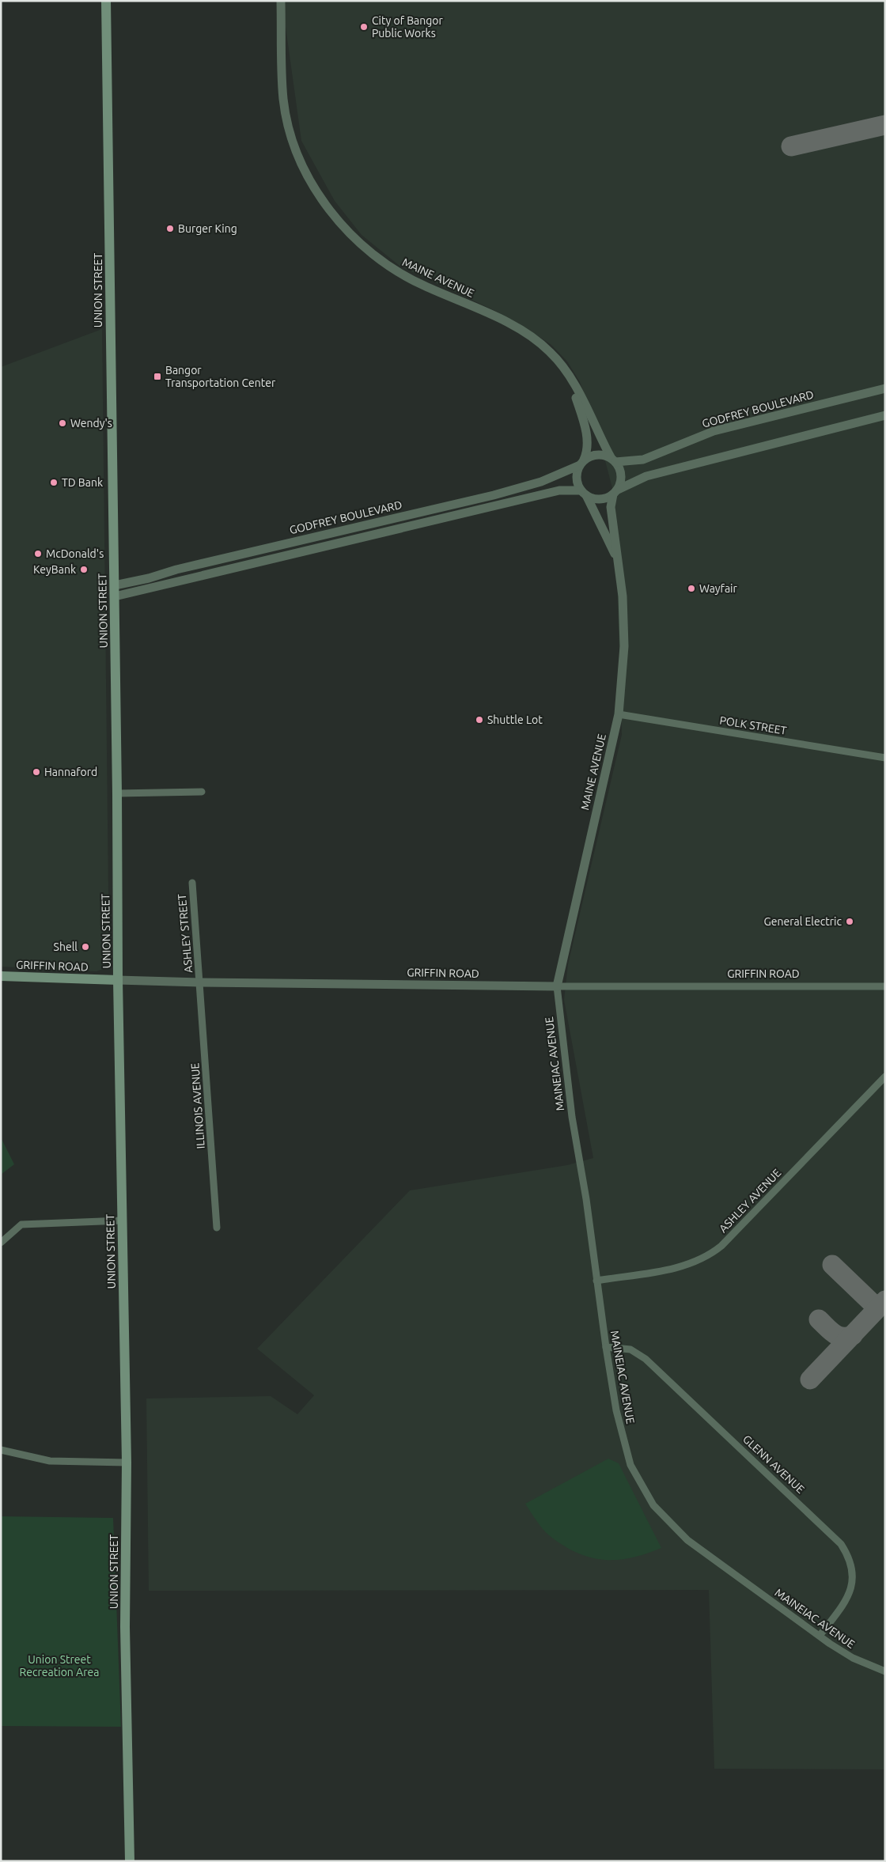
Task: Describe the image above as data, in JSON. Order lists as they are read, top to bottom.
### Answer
{
  "streets": {
    "main road": ["UNION STREET", "GRIFFIN ROAD"],
    "street": [
      "MAINE AVENUE",
      "GODFREY BOULEVARD",
      "POLK STREET",
      "ASHLEY STREET",
      "MAINEIAC AVENUE",
      "ILLINOIS AVENUE",
      "ASHLEY AVENUE",
      "GLENN AVENUE"
    ]
  },
  "crossings": [
    ["MAINE AVENUE", "GODFREY BOULEVARD"],
    ["MAINE AVENUE", "POLK STREET"],
    ["MAINE AVENUE", "GRIFFIN ROAD"],
    ["MAINE AVENUE", "MAINEIAC AVENUE"],
    ["UNION STREET", "GODFREY BOULEVARD"],
    ["UNION STREET", "GRIFFIN ROAD"],
    ["ASHLEY STREET", "GRIFFIN ROAD"],
    ["ASHLEY STREET", "ILLINOIS AVENUE"],
    ["GRIFFIN ROAD", "MAINEIAC AVENUE"],
    ["GRIFFIN ROAD", "ILLINOIS AVENUE"],
    ["MAINEIAC AVENUE", "ASHLEY AVENUE"],
    ["MAINEIAC AVENUE", "GLENN AVENUE"]
  ],
  "parks": ["Union Street Recreation Area"],
  "places": {
    "other": [
      "City of Bangor Public Works",
      "Burger King",
      "Wendy's",
      "TD Bank",
      "McDonald's",
      "KeyBank",
      "Wayfair",
      "Shuttle Lot",
      "Hannaford",
      "General Electric",
      "Shell"
    ],
    "transit": ["Bangor Transportation Center"]
  }
}
